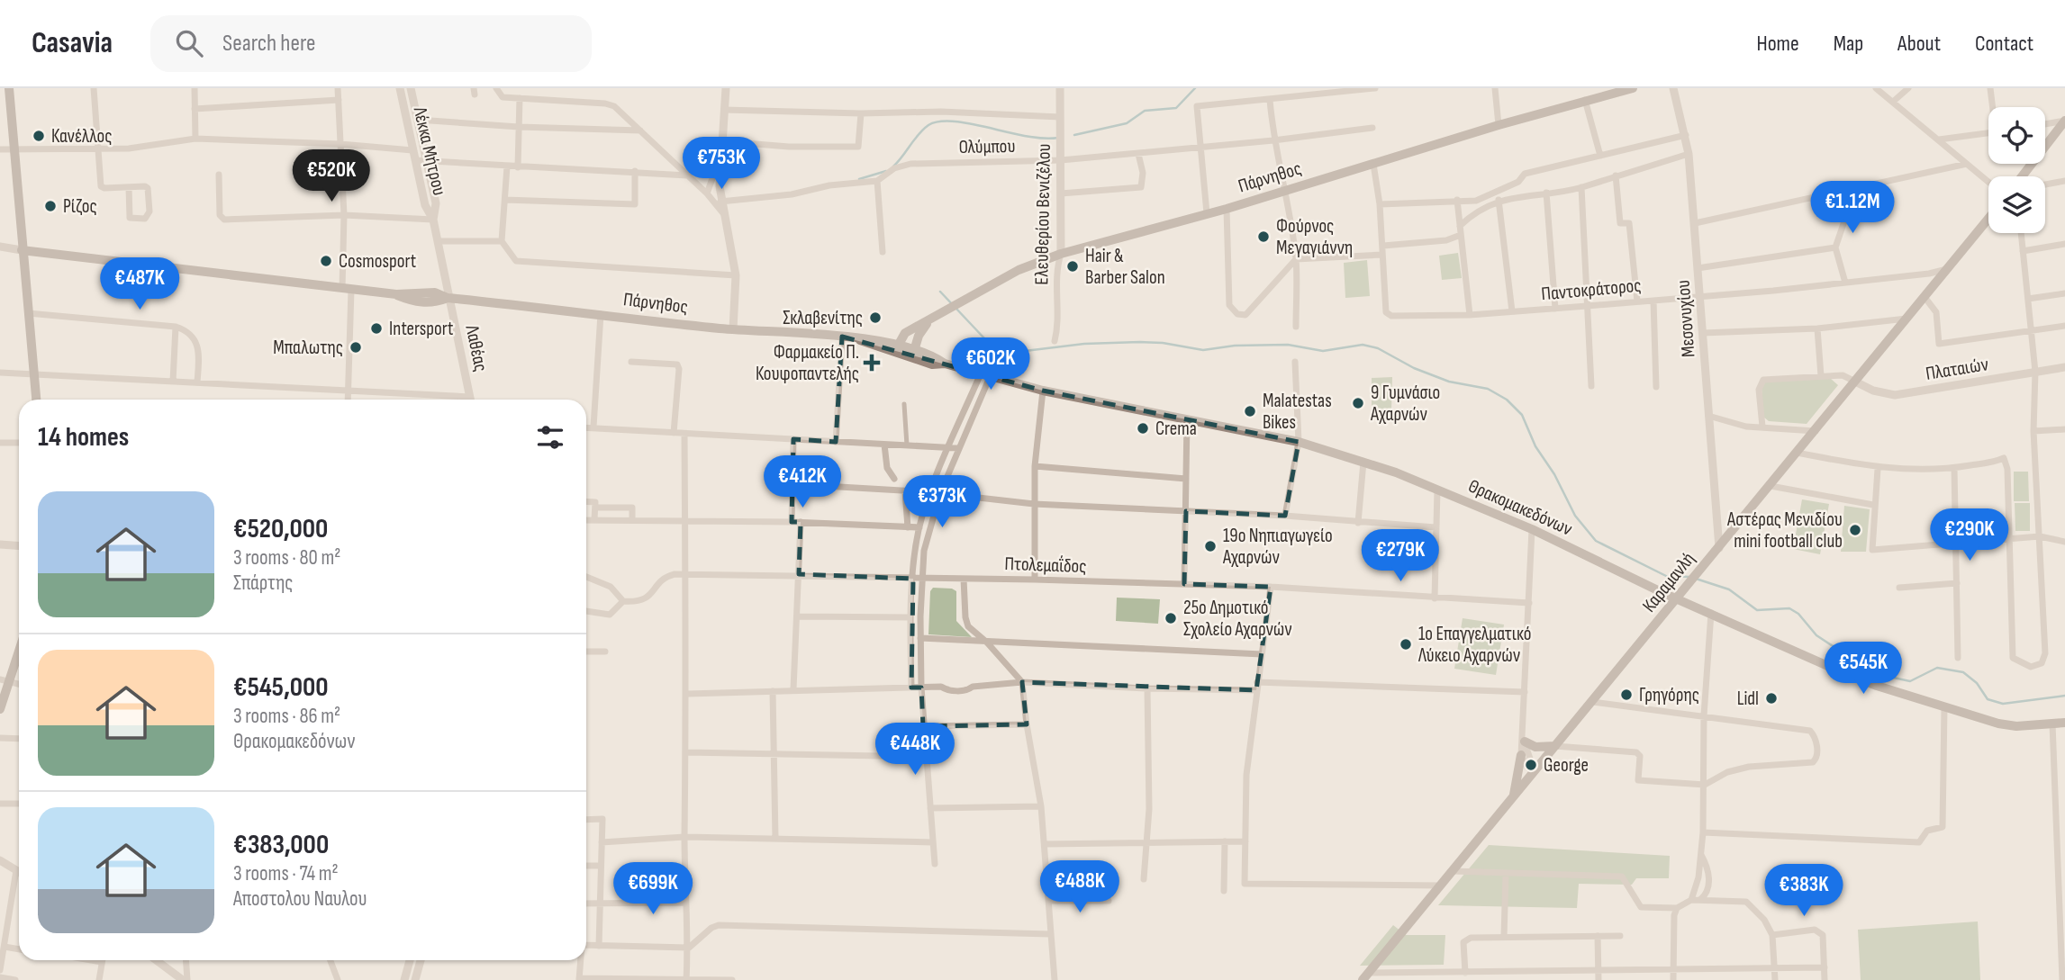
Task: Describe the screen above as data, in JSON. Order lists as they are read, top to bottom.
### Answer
{
  "streets": {
    "main road": ["Πάρνηθος", "Θρακομακεδόνων", "Καραμανλή"],
    "street": [
      "Ολύμπου",
      "Λέκκα Μήτρου",
      "Ελευθερίου Βενιζέλου",
      "Παντοκράτορος",
      "Μεσονυχίου",
      "Λαθέας",
      "Πλαταιών",
      "Πτολεμαΐδος"
    ]
  },
  "crossings": [
    ["Ολύμπου", "Ελευθερίου Βενιζέλου"],
    ["Λέκκα Μήτρου", "Πάρνηθος"],
    ["Λέκκα Μήτρου", "Λαθέας"],
    ["Πάρνηθος", "Ελευθερίου Βενιζέλου"],
    ["Πάρνηθος", "Παντοκράτορος"],
    ["Πάρνηθος", "Λαθέας"],
    ["Πάρνηθος", "Θρακομακεδόνων"],
    ["Παντοκράτορος", "Μεσονυχίου"],
    ["Παντοκράτορος", "Καραμανλή"],
    ["Μεσονυχίου", "Καραμανλή"],
    ["Πλαταιών", "Καραμανλή"],
    ["Θρακομακεδόνων", "Καραμανλή"]
  ],
  "places": {
    "other": [
      "Κανέλλος",
      "Ρίζος",
      "Φούρνος Μεγαγιάννη",
      "Cosmosport",
      "Hair & Barber Salon",
      "Σκλαβενίτης",
      "Intersport",
      "Μπαλωτης",
      "9 Γυμνάσιο Αχαρνών",
      "Malatestas Bikes",
      "Crema",
      "Αστέρας Μενιδίου mini football club",
      "19ο Νηπιαγωγείο Αχαρνών",
      "25ο Δημοτικό Σχολείο Αχαρνών",
      "1ο Επαγγελματικό Λύκειο Αχαρνών",
      "Γρηγόρης",
      "Lidl",
      "George"
    ],
    "health": ["Φαρμακείο Π. Κουφοπαντελής"]
  },
  "page": {
    "header": "Casavia",
    "search": "Search here",
    "nav": [
      "Home",
      "Map",
      "About",
      "Contact"
    ],
    "price": [
      "€753K",
      "€520K",
      "€1.12M",
      "€487K",
      "€602K",
      "€412K",
      "€373K",
      "€290K",
      "€279K",
      "€545K",
      "€448K",
      "€488K",
      "€699K",
      "€383K"
    ],
    "heading": "14 homes",
    "list": [
      {
        "name": "€520,000",
        "note": "3 rooms · 80 m² · Σπάρτης"
      },
      {
        "name": "€545,000",
        "note": "3 rooms · 86 m² · Θρακομακεδόνων"
      },
      {
        "name": "€383,000",
        "note": "3 rooms · 74 m² · Αποστολου Ναυλου"
      }
    ]
  }
}
